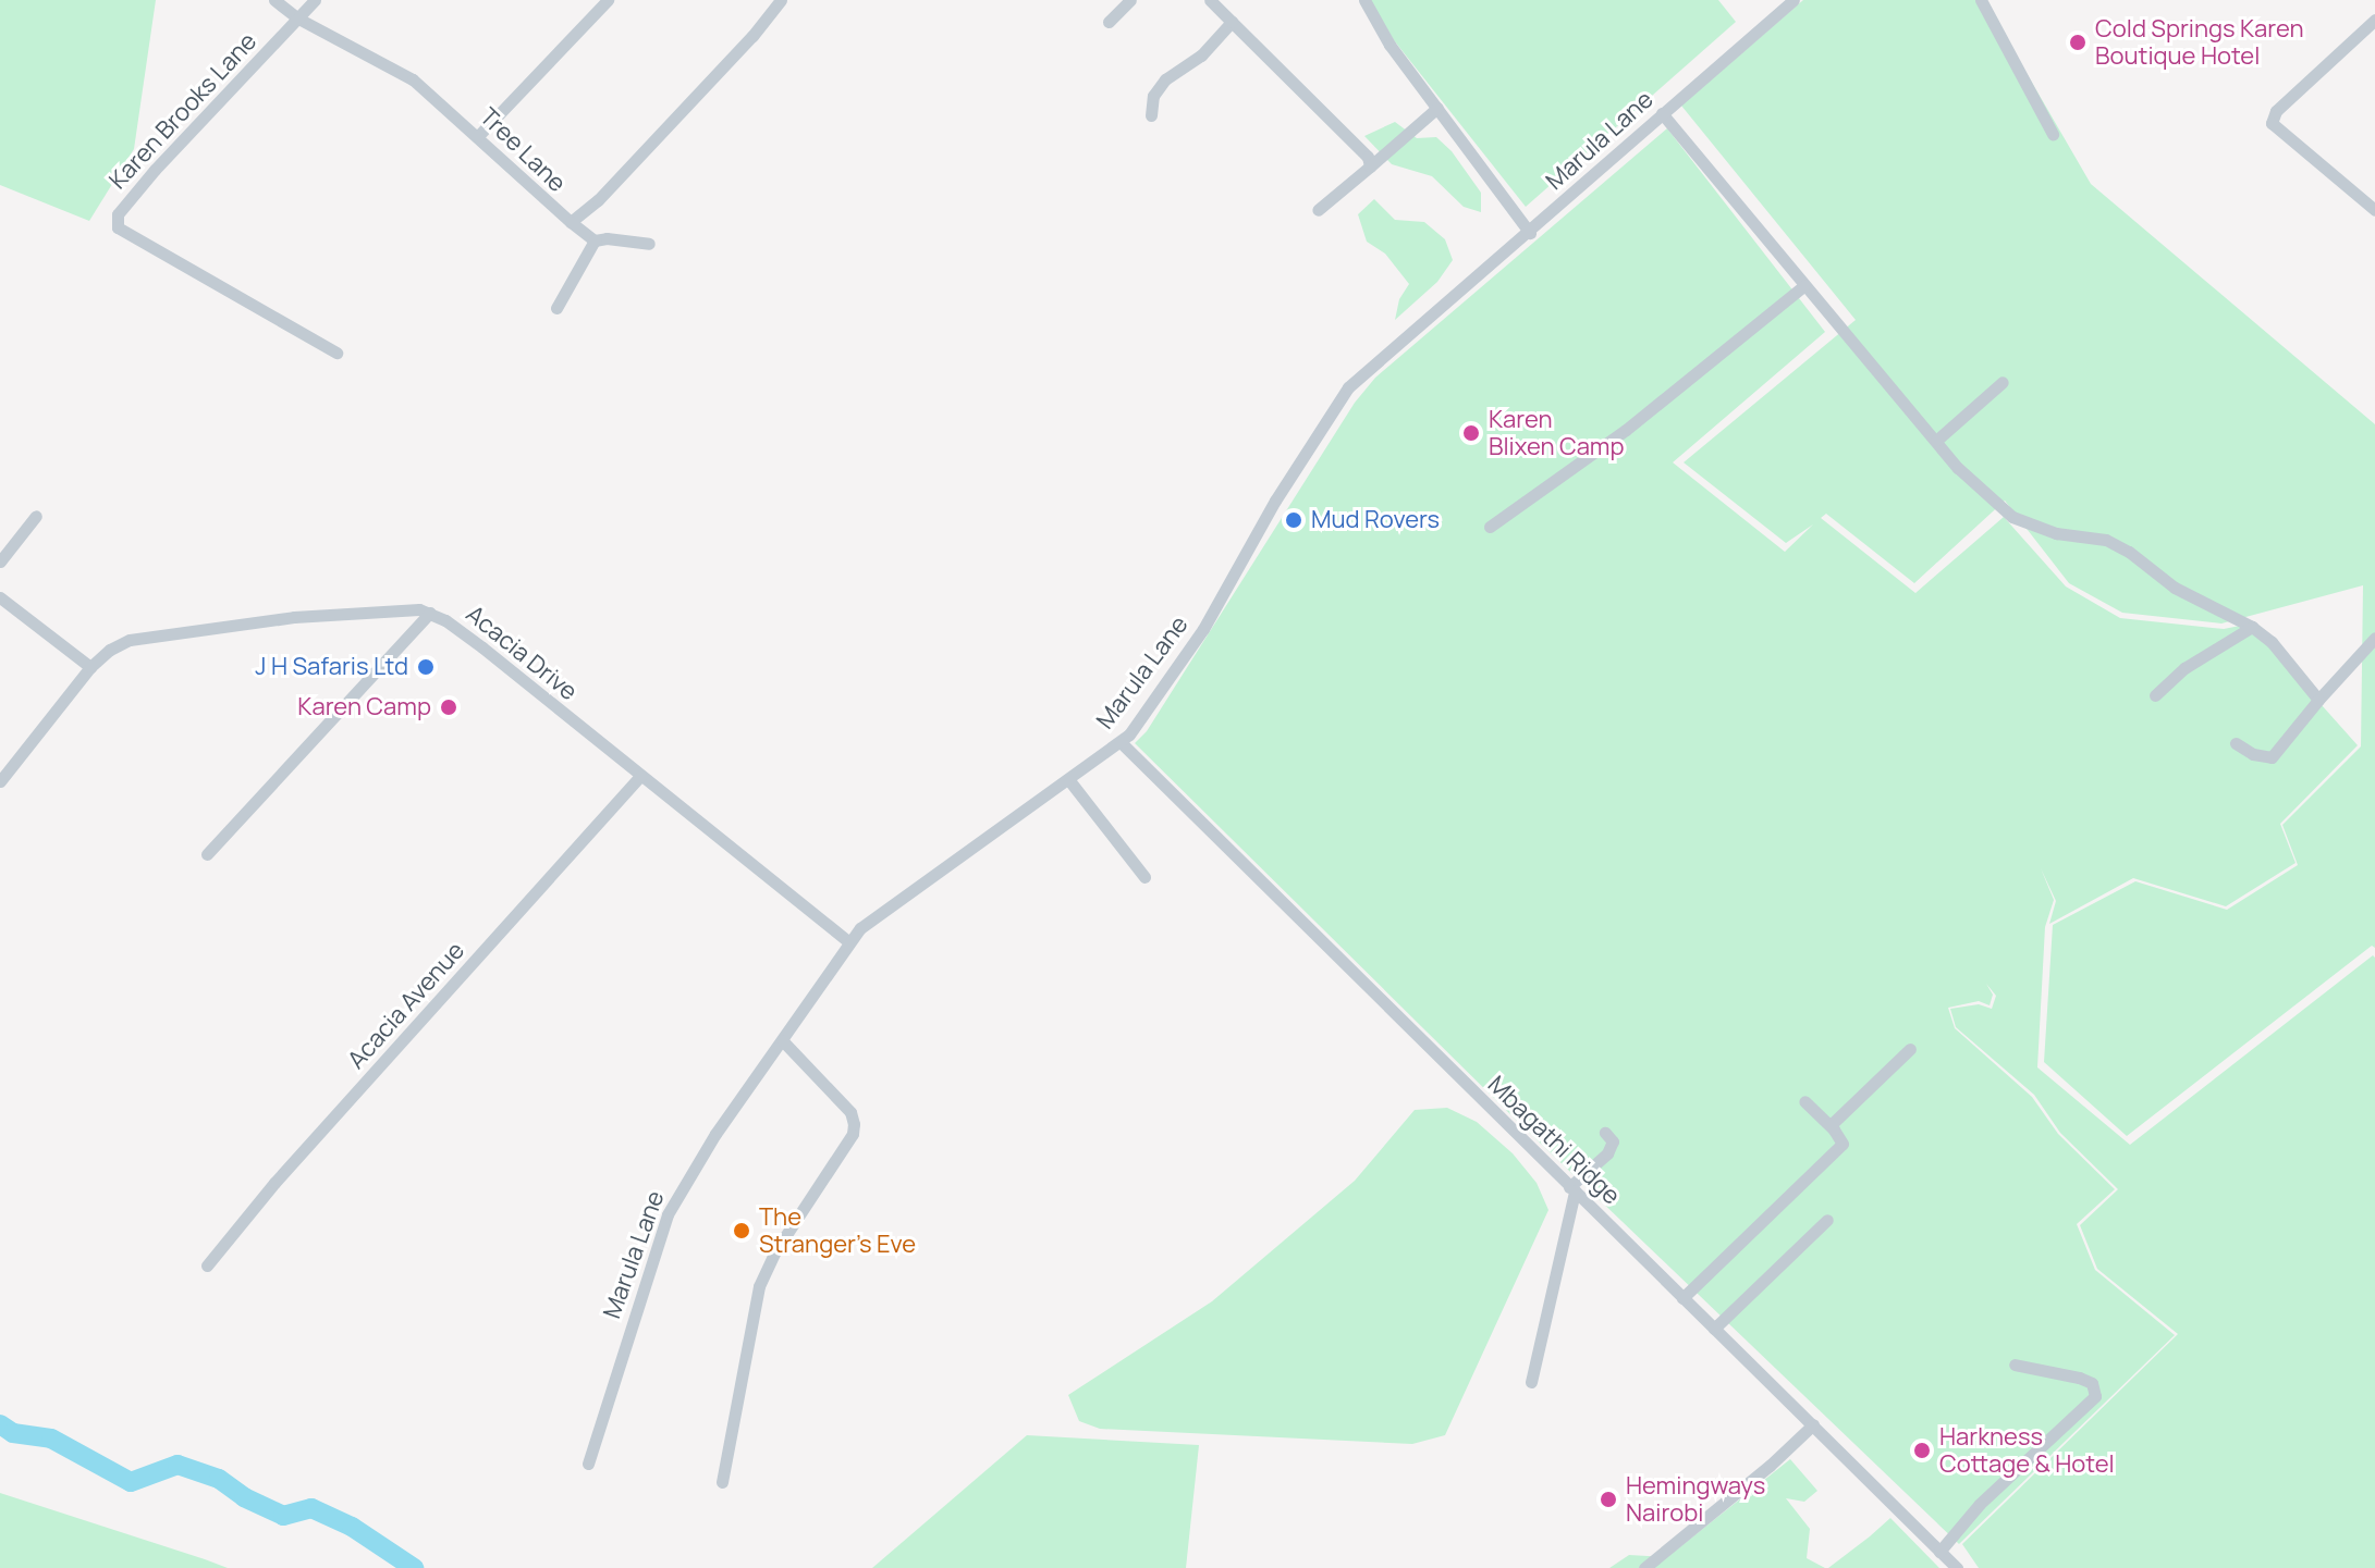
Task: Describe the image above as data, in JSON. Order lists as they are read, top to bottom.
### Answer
{
  "streets": {
    "street": [
      "Karen Brooks Lane",
      "Marula Lane",
      "Tree Lane",
      "Acacia Drive",
      "Acacia Avenue",
      "Mbagathi Ridge"
    ]
  },
  "crossings": [
    ["Karen Brooks Lane", "Tree Lane"],
    ["Marula Lane", "Acacia Drive"],
    ["Marula Lane", "Mbagathi Ridge"],
    ["Acacia Drive", "Acacia Avenue"]
  ],
  "places": [
    "Cold Springs Karen Boutique Hotel",
    "Karen Blixen Camp",
    "Mud Rovers",
    "J H Safaris Ltd",
    "Karen Camp",
    "The Stranger's Eve",
    "Harkness Cottage & Hotel",
    "Hemingways Nairobi"
  ]
}
